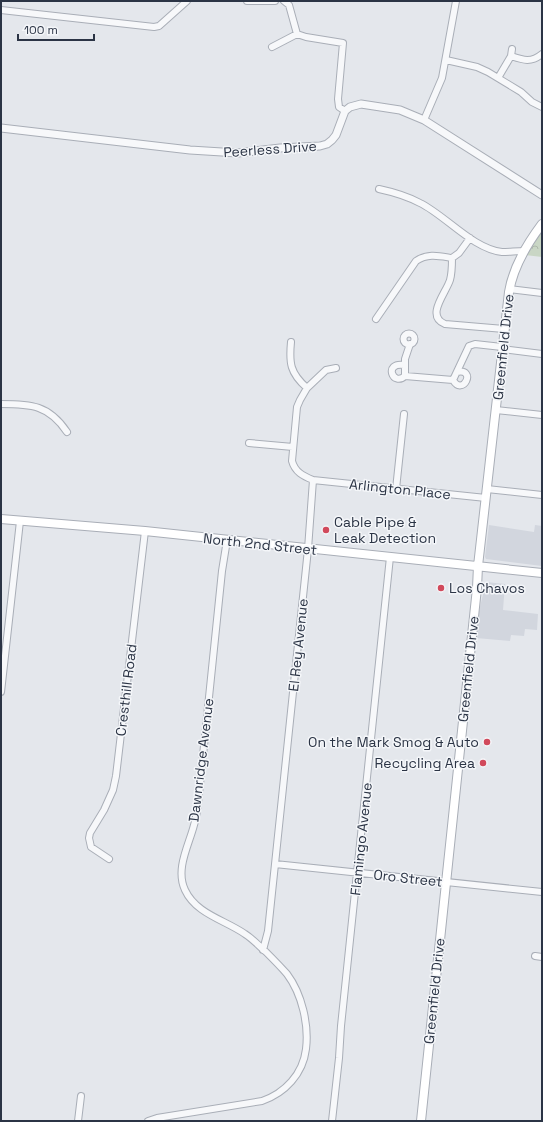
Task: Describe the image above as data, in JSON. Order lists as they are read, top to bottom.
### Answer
{
  "streets": {
    "main road": ["Greenfield Drive", "North 2nd Street"],
    "street": [
      "Peerless Drive",
      "Arlington Place",
      "El Rey Avenue",
      "Cresthill Road",
      "Dawnridge Avenue",
      "Flamingo Avenue",
      "Oro Street"
    ]
  },
  "crossings": [
    ["Greenfield Drive", "Arlington Place"],
    ["Greenfield Drive", "North 2nd Street"],
    ["Greenfield Drive", "Oro Street"],
    ["Arlington Place", "El Rey Avenue"],
    ["North 2nd Street", "El Rey Avenue"],
    ["North 2nd Street", "Cresthill Road"],
    ["North 2nd Street", "Dawnridge Avenue"],
    ["North 2nd Street", "Flamingo Avenue"],
    ["El Rey Avenue", "Dawnridge Avenue"],
    ["El Rey Avenue", "Oro Street"],
    ["Flamingo Avenue", "Oro Street"]
  ],
  "places": [
    "Cable Pipe & Leak Detection",
    "Los Chavos",
    "On the Mark Smog & Auto",
    "Recycling Area"
  ],
  "scale_bar": "100 m"
}
